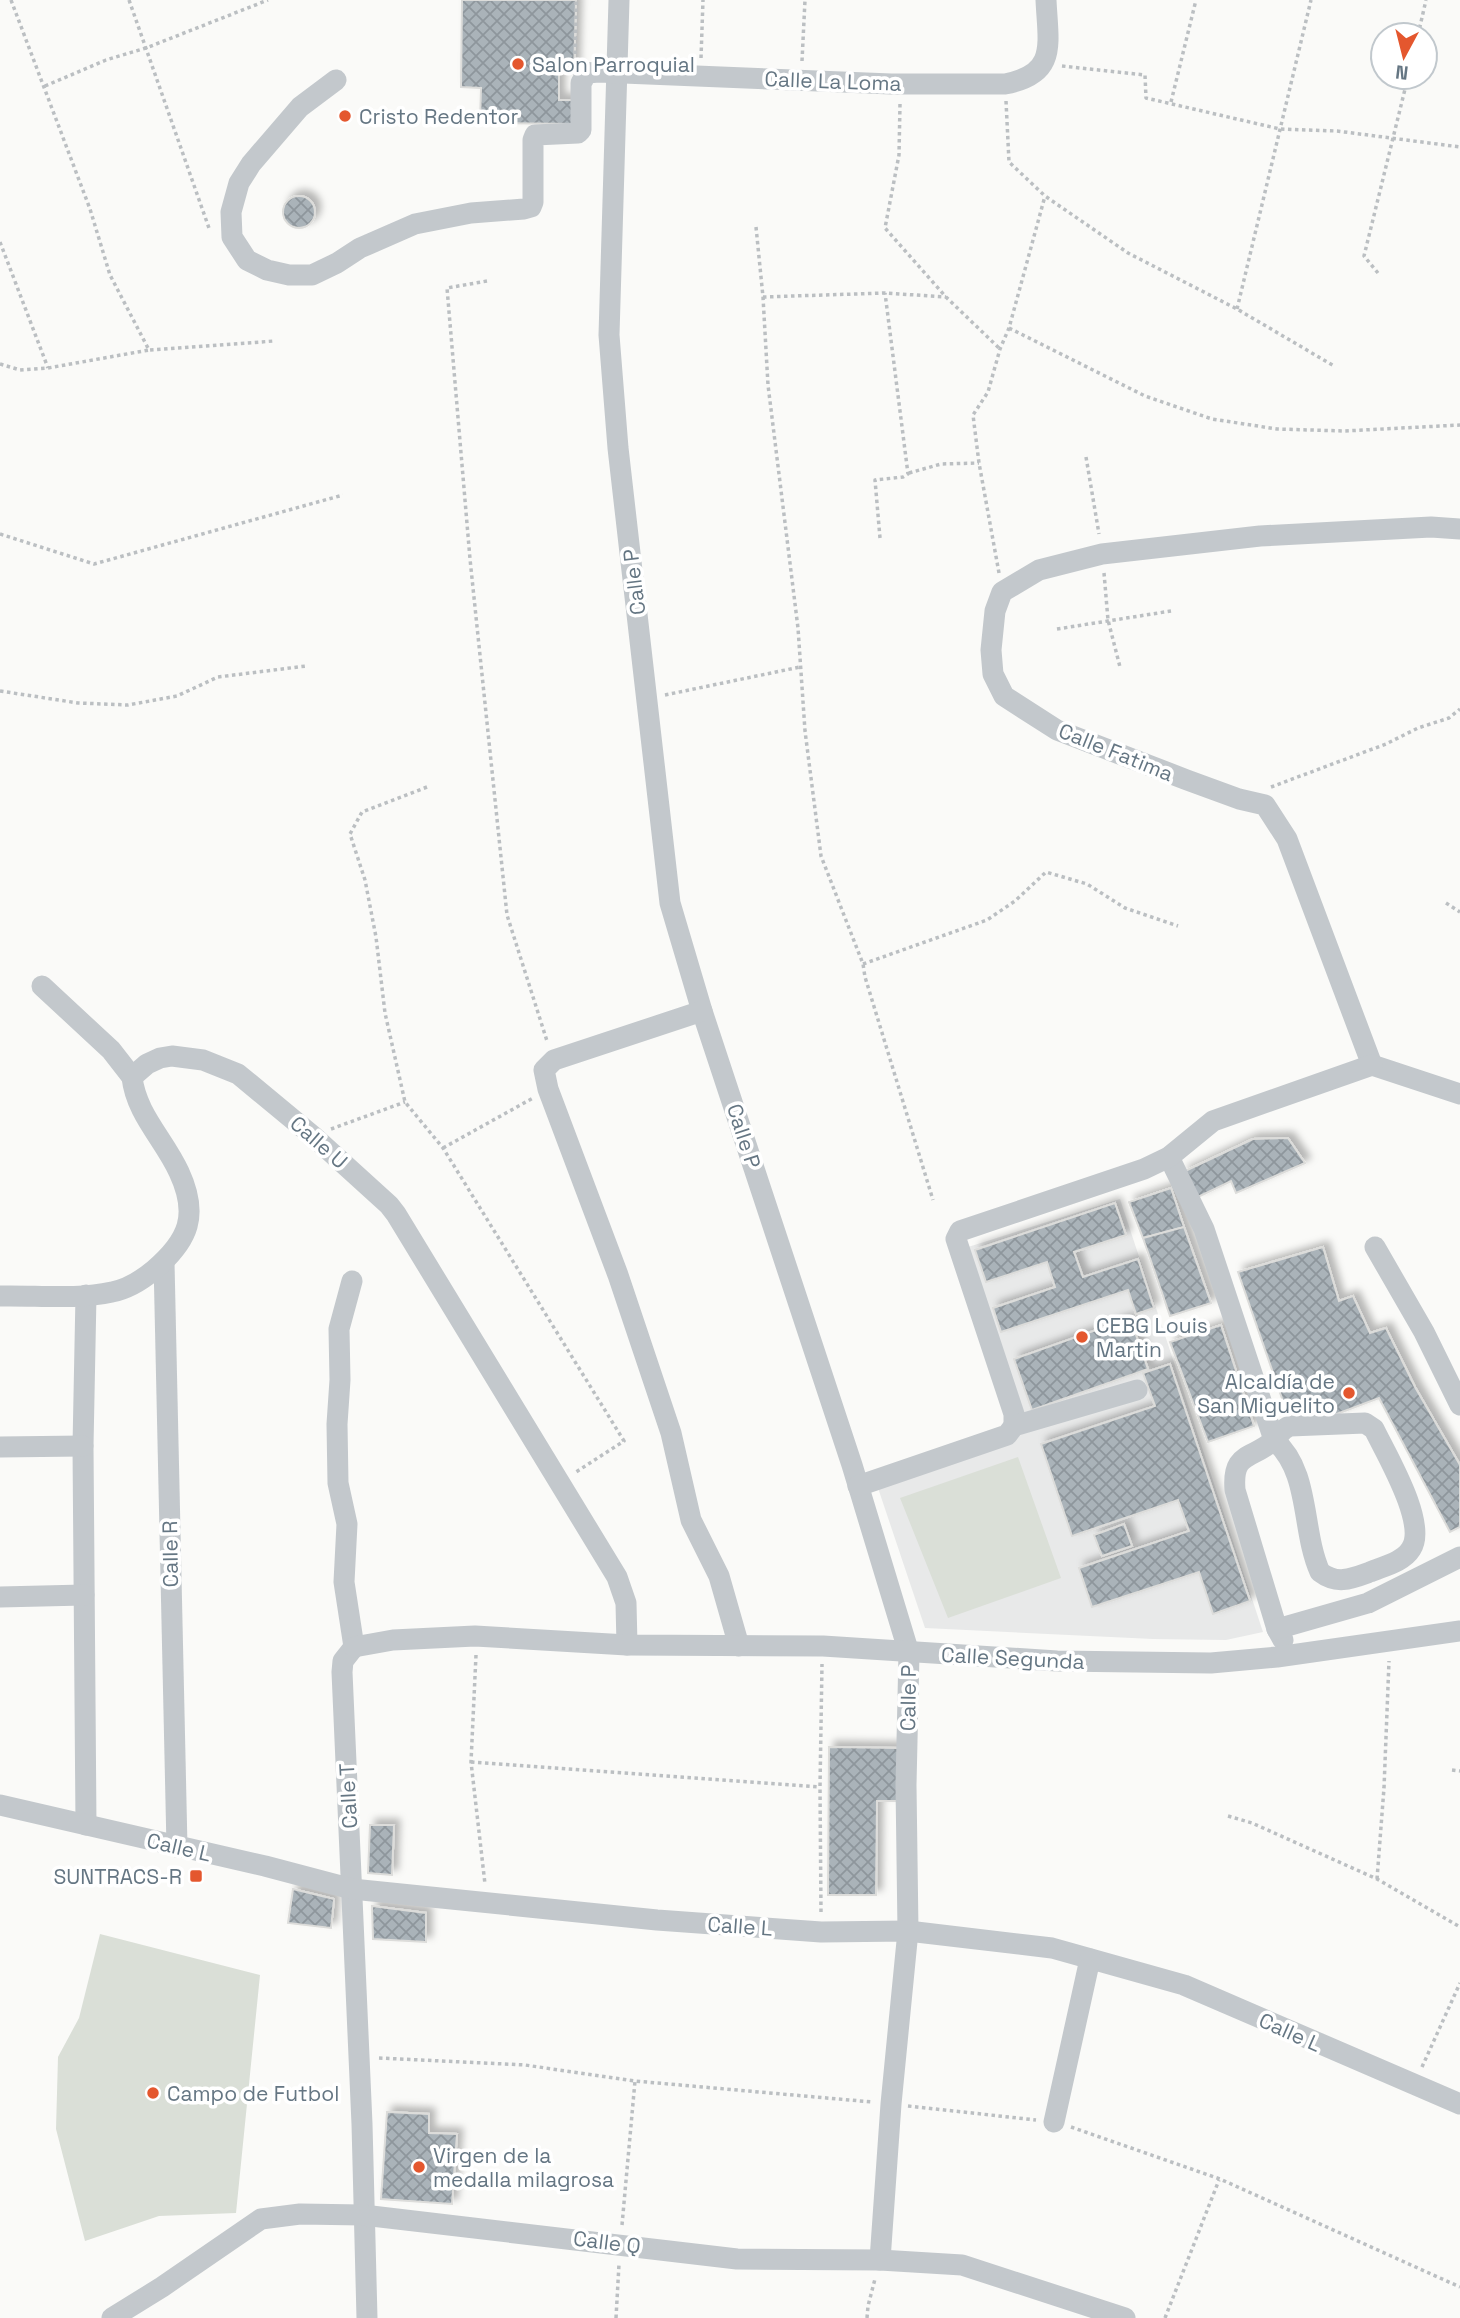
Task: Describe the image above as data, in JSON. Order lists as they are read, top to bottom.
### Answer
{
  "streets": {
    "street": [
      "Calle La Loma",
      "Calle P",
      "Calle Fatima",
      "Calle U",
      "Calle R",
      "Calle Segunda",
      "Calle T",
      "Calle L",
      "Calle Q"
    ]
  },
  "crossings": [
    ["Calle La Loma", "Calle P"],
    ["Calle P", "Calle Segunda"],
    ["Calle P", "Calle L"],
    ["Calle P", "Calle Q"],
    ["Calle U", "Calle Segunda"],
    ["Calle R", "Calle L"],
    ["Calle Segunda", "Calle T"],
    ["Calle T", "Calle L"],
    ["Calle T", "Calle Q"]
  ],
  "places": {
    "other": [
      "Salon Parroquial",
      "Cristo Redentor",
      "CEBG Louis Martin",
      "Alcaldía de San Miguelito",
      "Campo de Futbol",
      "Virgen de la medalla milagrosa"
    ],
    "transit": ["SUNTRACS-R"]
  },
  "north": "bottom"
}
